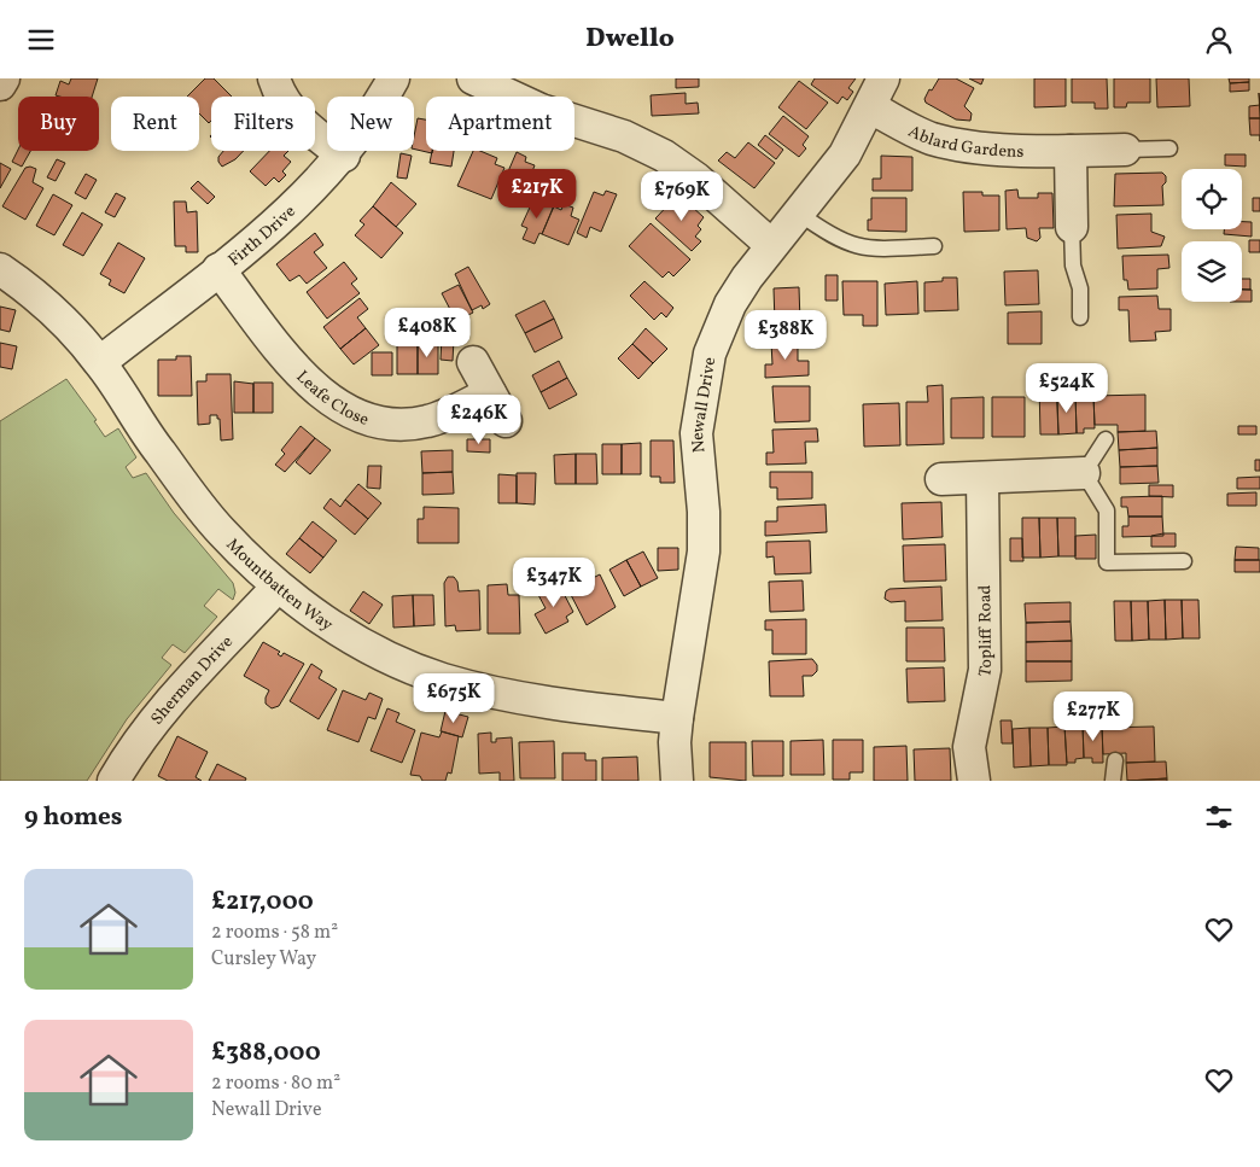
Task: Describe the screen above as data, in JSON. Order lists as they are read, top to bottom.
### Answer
{
  "streets": {
    "street": [
      "Ablard Gardens",
      "Firth Drive",
      "Leafe Close",
      "Newall Drive",
      "Mountbatten Way",
      "Topliff Road",
      "Sherman Drive"
    ]
  },
  "crossings": [
    ["Ablard Gardens", "Newall Drive"],
    ["Firth Drive", "Leafe Close"],
    ["Firth Drive", "Mountbatten Way"],
    ["Newall Drive", "Mountbatten Way"],
    ["Mountbatten Way", "Sherman Drive"]
  ],
  "page": {
    "header": "Dwello",
    "chip": [
      "Buy",
      "Rent",
      "Filters",
      "New",
      "Apartment"
    ],
    "price": [
      "£217K",
      "£769K",
      "£408K",
      "£388K",
      "£524K",
      "£246K",
      "£347K",
      "£675K",
      "£277K"
    ],
    "heading": "9 homes",
    "list": [
      {
        "name": "£217,000",
        "note": "2 rooms · 58 m² · Cursley Way"
      },
      {
        "name": "£388,000",
        "note": "2 rooms · 80 m² · Newall Drive"
      }
    ]
  }
}
